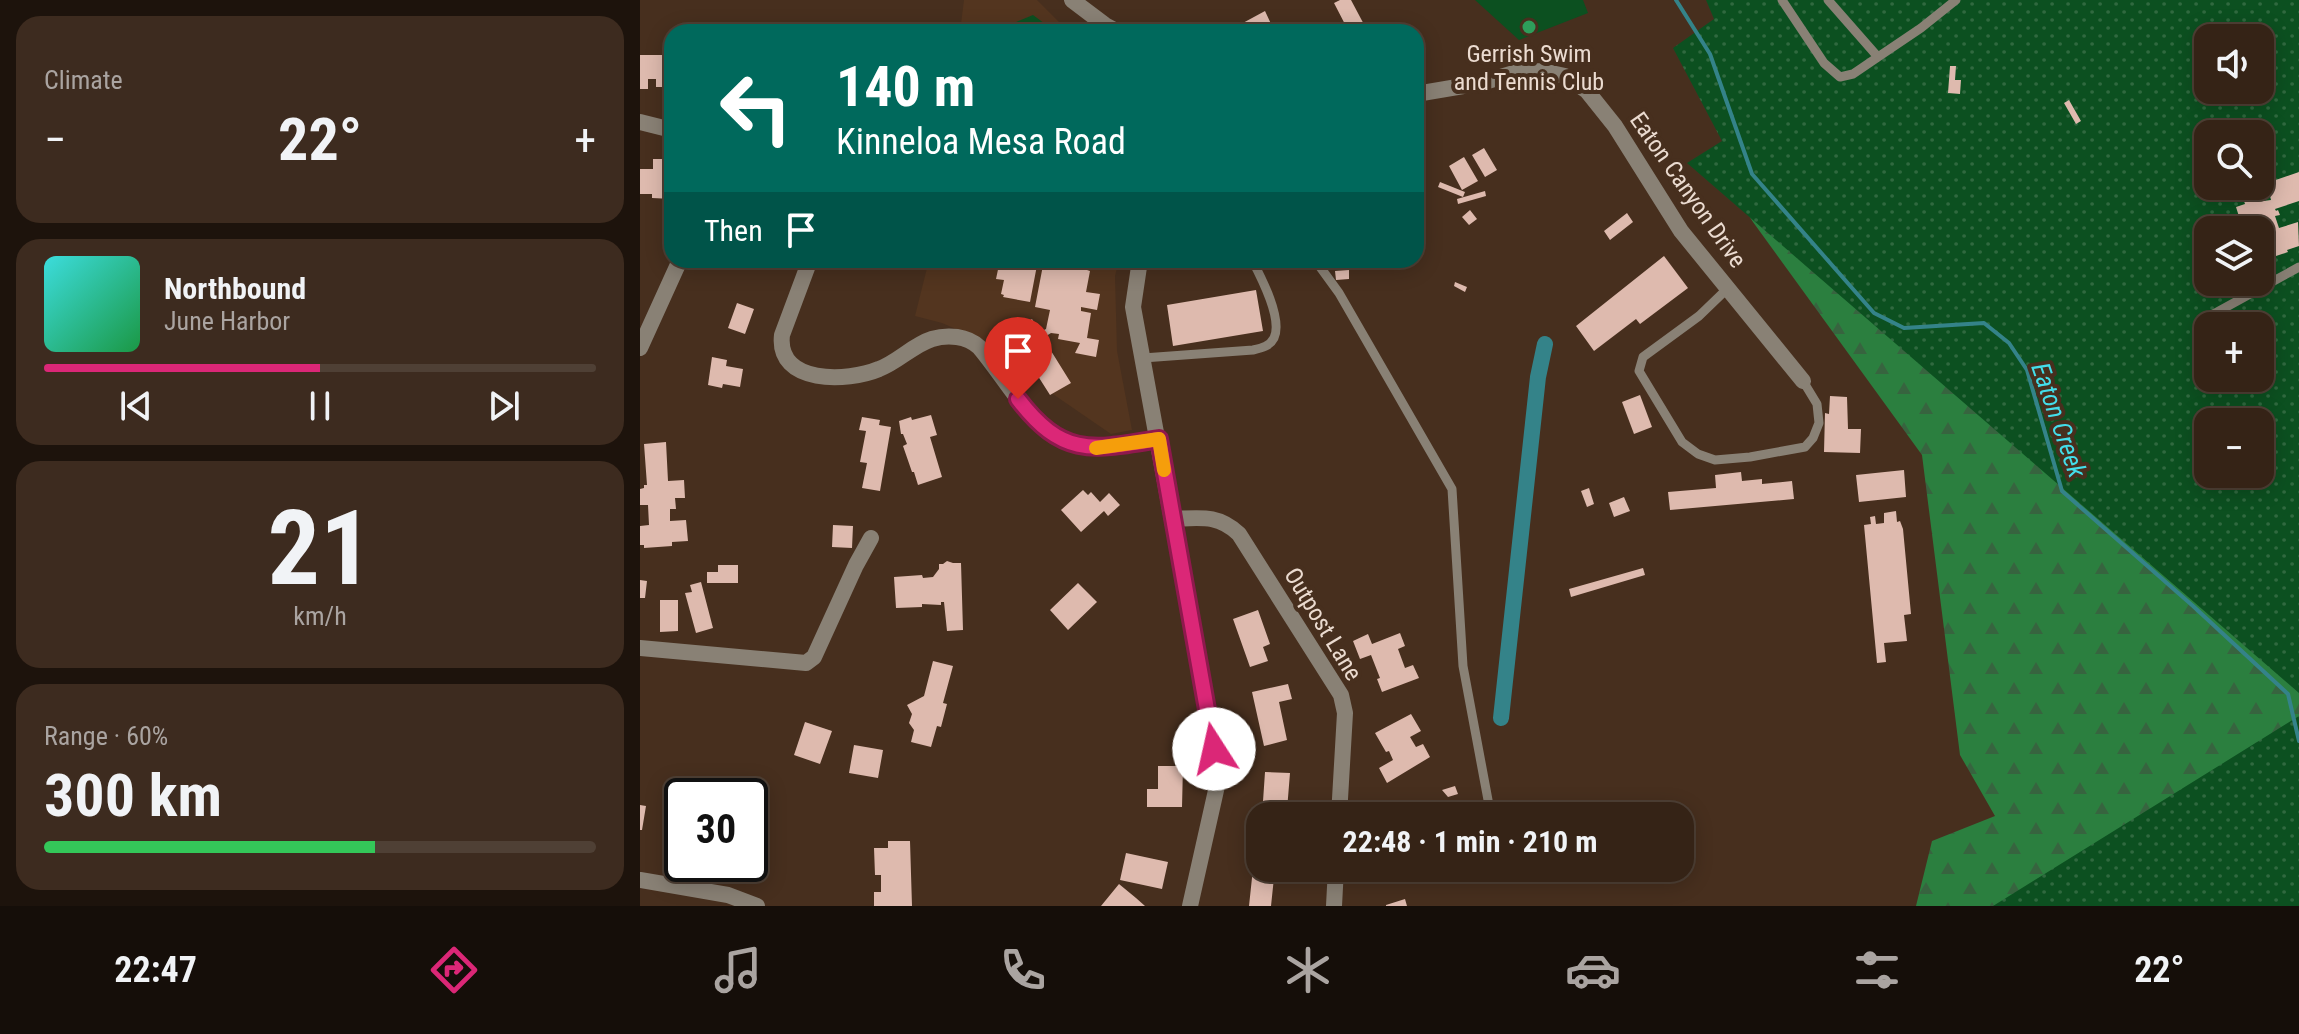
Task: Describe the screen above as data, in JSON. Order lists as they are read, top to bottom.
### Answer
{
  "streets": {
    "street": ["Eaton Canyon Drive", "Outpost Lane"]
  },
  "water": ["Eaton Creek"],
  "places": ["Gerrish Swim and Tennis Club"],
  "page": {
    "tile": [
      "Climate",
      ["21", "km/h"],
      ["Range · 60%", "300 km"]
    ],
    "map_buttons": ["+", "−"],
    "turn": ["140 m", "Kinneloa Mesa Road"],
    "heat": ["−", "22°", "+"],
    "then": "Then",
    "song": ["Northbound", "June Harbor"],
    "limit": "30",
    "trip": "22:48 · 1 min · 210 m",
    "tabs": ["22:47", "22°"]
  }
}
